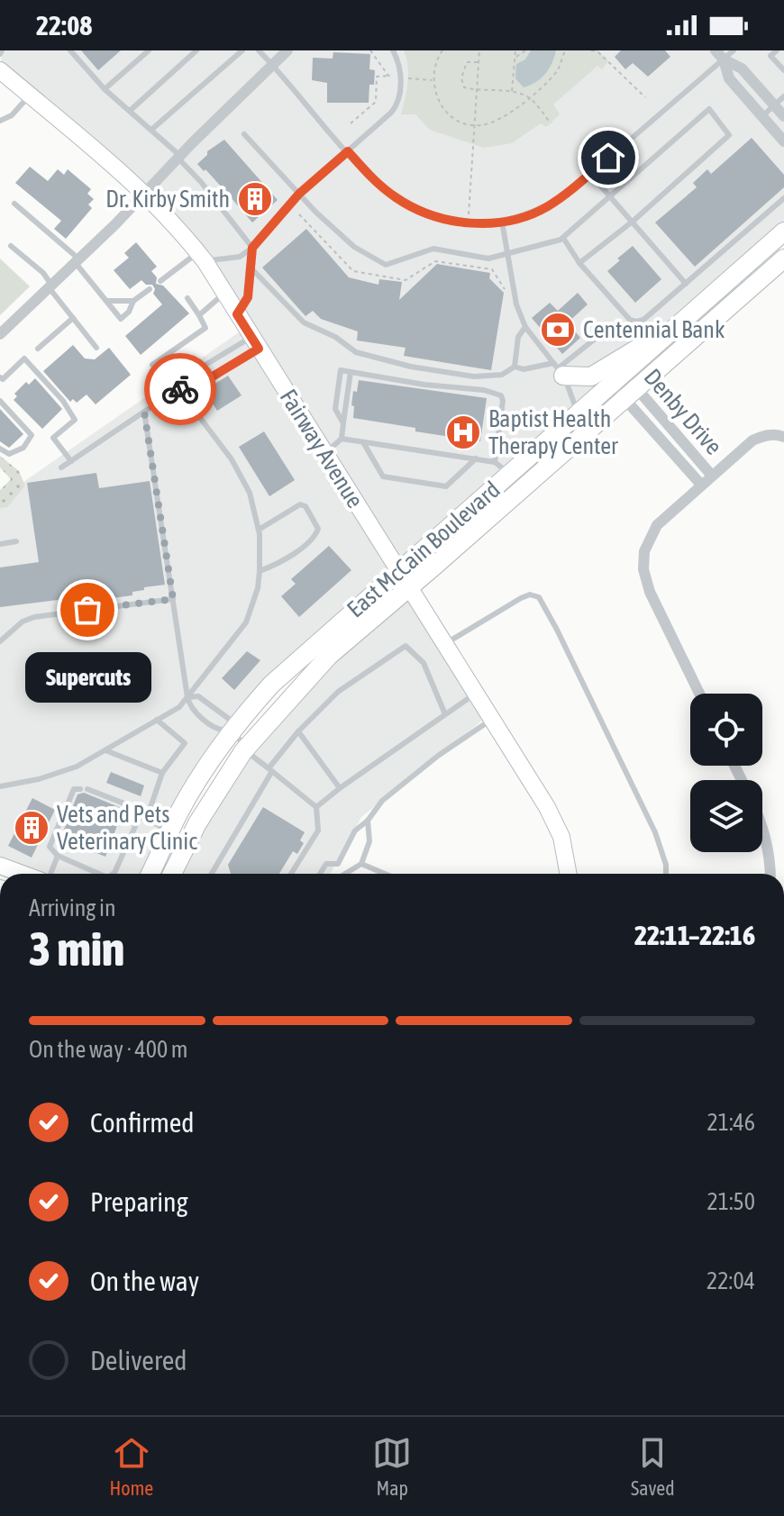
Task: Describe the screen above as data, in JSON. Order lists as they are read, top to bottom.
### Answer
{
  "streets": {
    "main road": ["East McCain Boulevard"],
    "street": ["Denby Drive", "Fairway Avenue"]
  },
  "crossings": [
    ["Denby Drive", "East McCain Boulevard"],
    ["Fairway Avenue", "East McCain Boulevard"]
  ],
  "places": {
    "building": ["Dr. Kirby Smith", "Vets and Pets Veterinary Clinic"],
    "bank": ["Centennial Bank"],
    "hospital": ["Baptist Health Therapy Center"],
    "other": ["Supercuts"]
  },
  "page": {
    "status": "22:08",
    "bubble": "Supercuts",
    "heading": ["3 min", "Arriving in", "22:11–22:16"],
    "bar": "On the way · 400 m",
    "list": [
      ["Confirmed", "21:46"],
      ["Preparing", "21:50"],
      ["On the way", "22:04"],
      "Delivered"
    ],
    "tabs": ["Home", "Map", "Saved"]
  }
}
